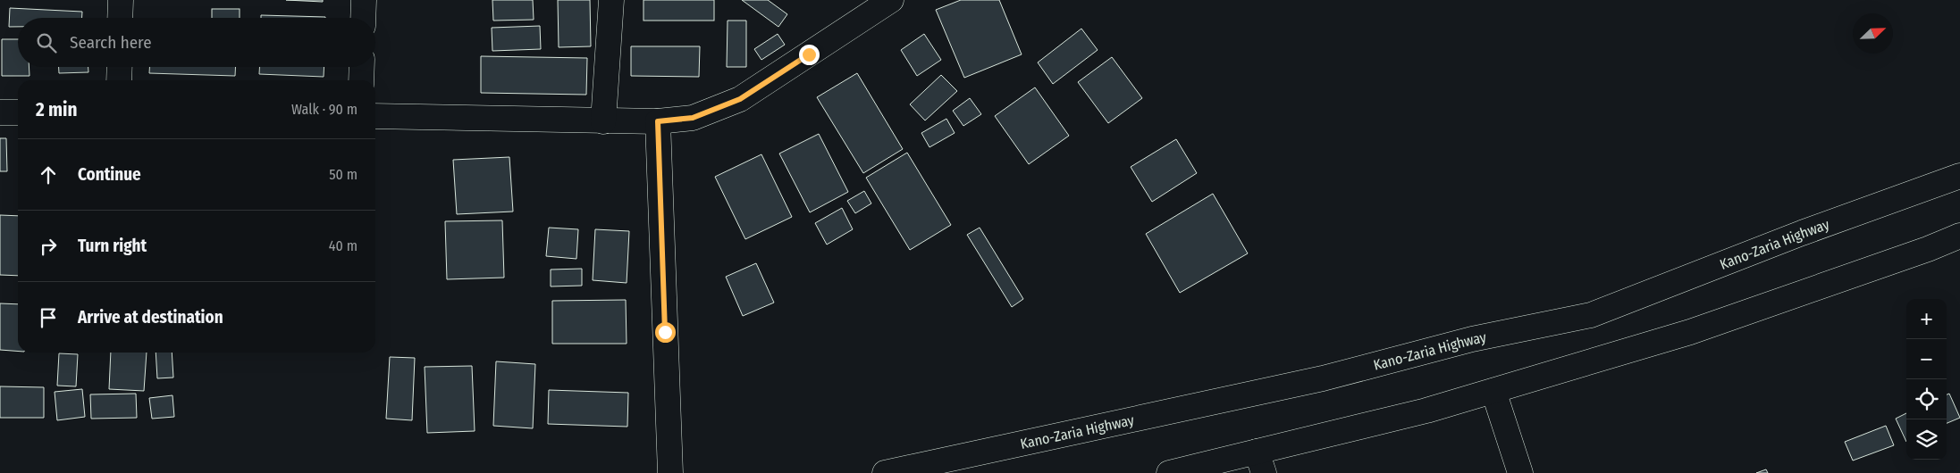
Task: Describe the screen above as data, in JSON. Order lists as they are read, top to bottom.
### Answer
{
  "streets": {
    "main road": ["Kano-Zaria Highway"]
  },
  "north": "top right",
  "page": {
    "search": "Search here",
    "heading": ["2 min", "Walk · 90 m"],
    "list": [
      ["Continue", "50 m"],
      ["Turn right", "40 m"],
      "Arrive at destination"
    ],
    "map_buttons": ["+", "−"]
  }
}
